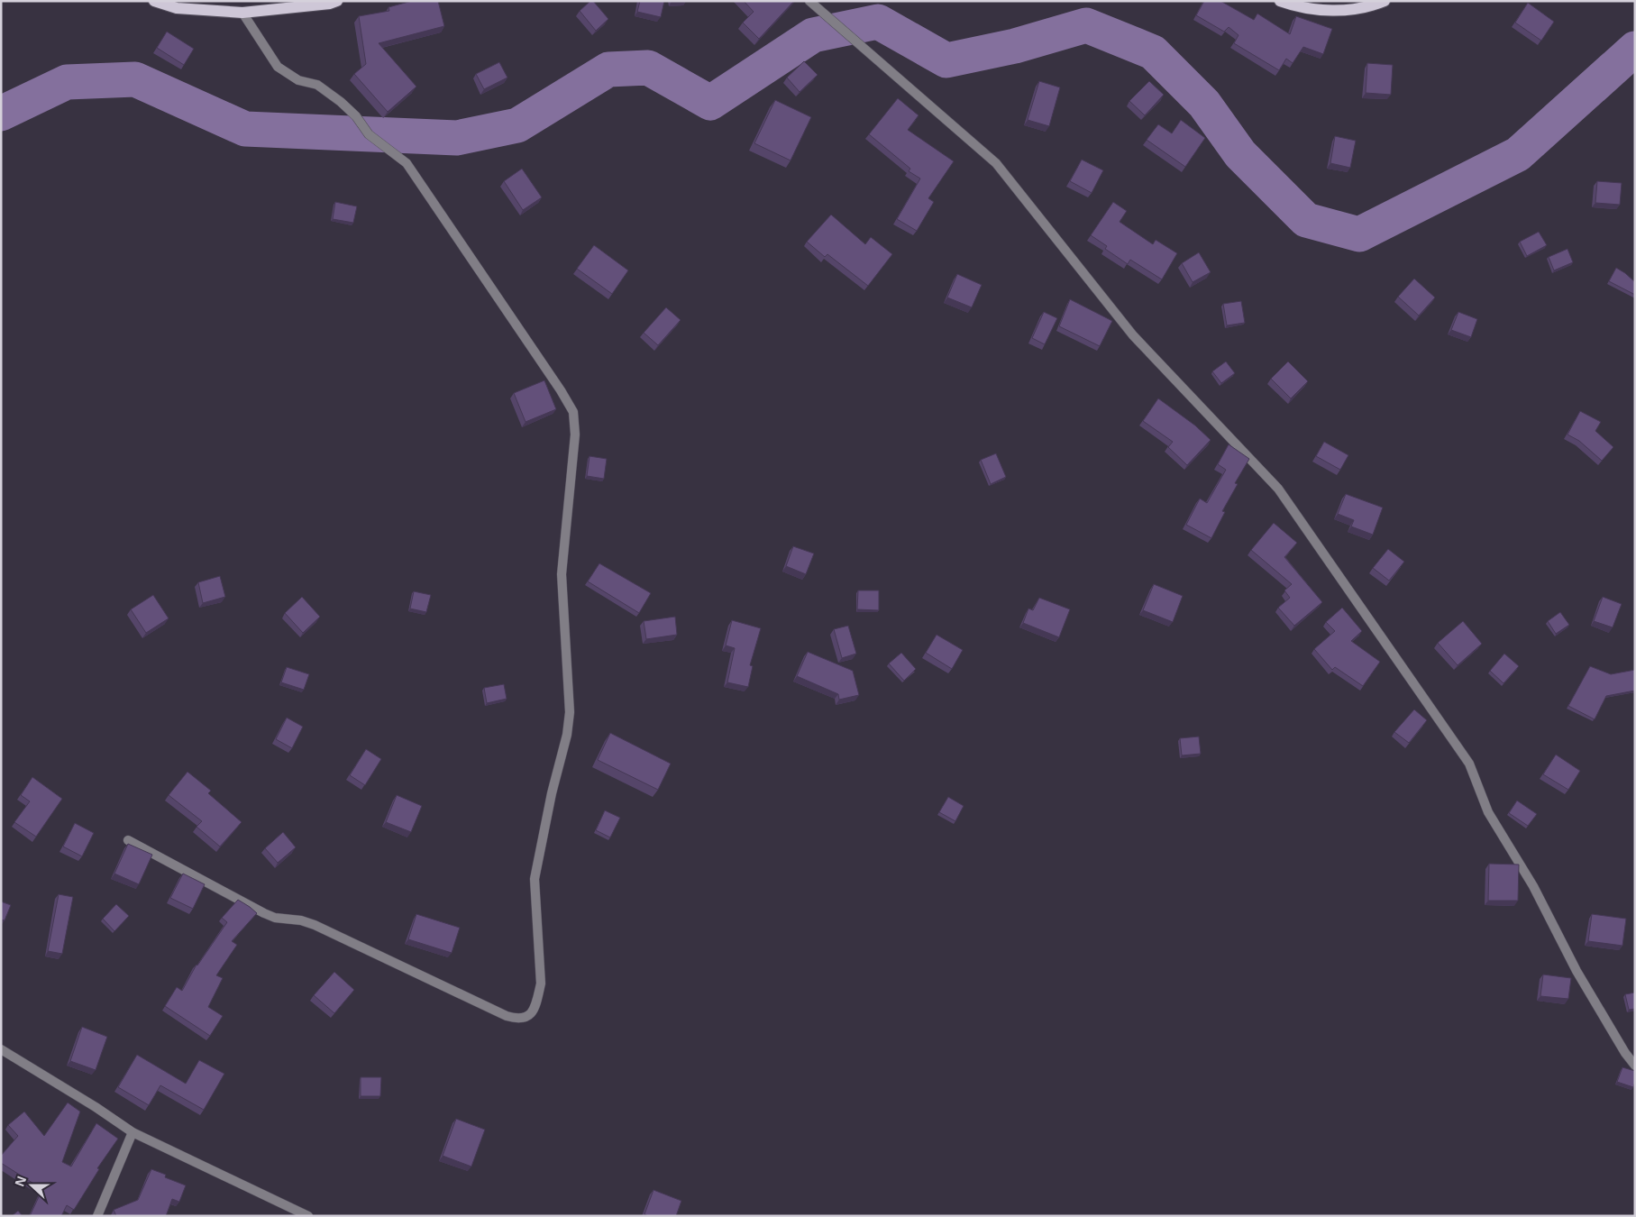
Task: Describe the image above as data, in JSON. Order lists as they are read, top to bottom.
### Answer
{
  "north": "left"
}
